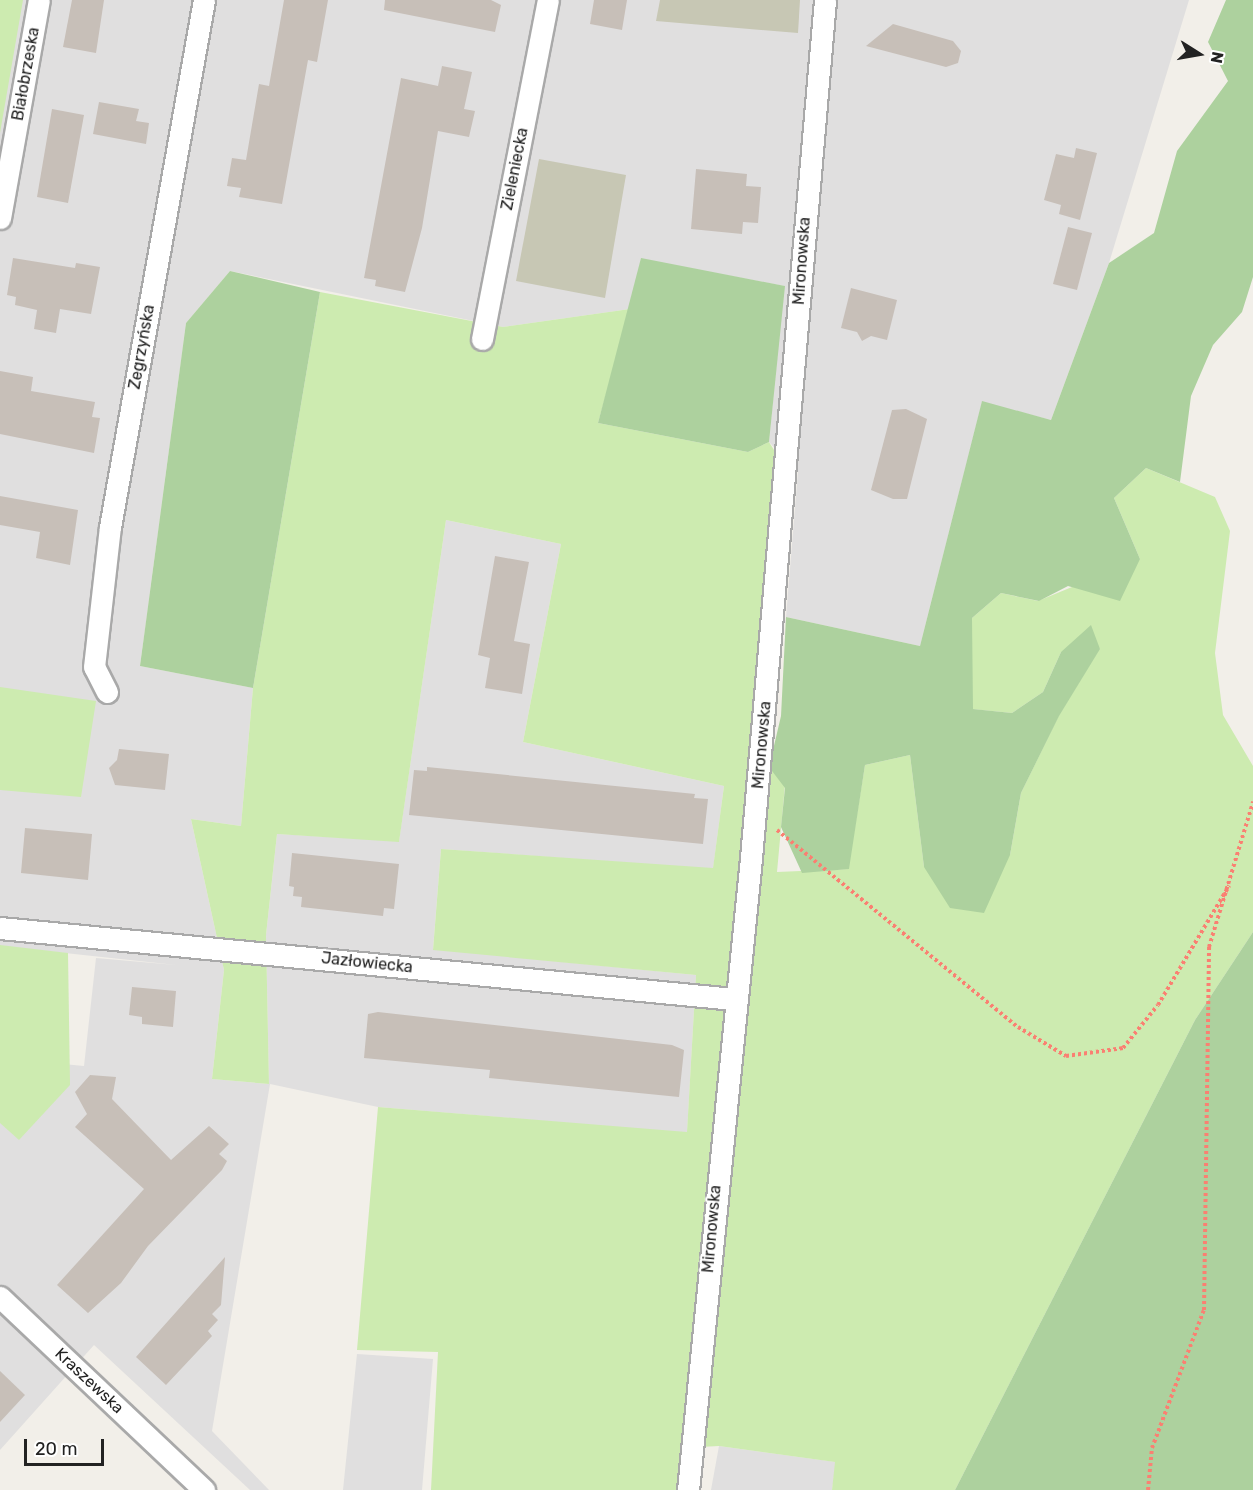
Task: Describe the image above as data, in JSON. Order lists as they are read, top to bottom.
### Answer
{
  "streets": {
    "street": [
      "Białobrzeska",
      "Zieleniecka",
      "Mironowska",
      "Zegrzyńska",
      "Jazłowiecka",
      "Kraszewska"
    ]
  },
  "crossings": [
    ["Mironowska", "Jazłowiecka"]
  ],
  "scale_bar": "20 m",
  "north": "right"
}
